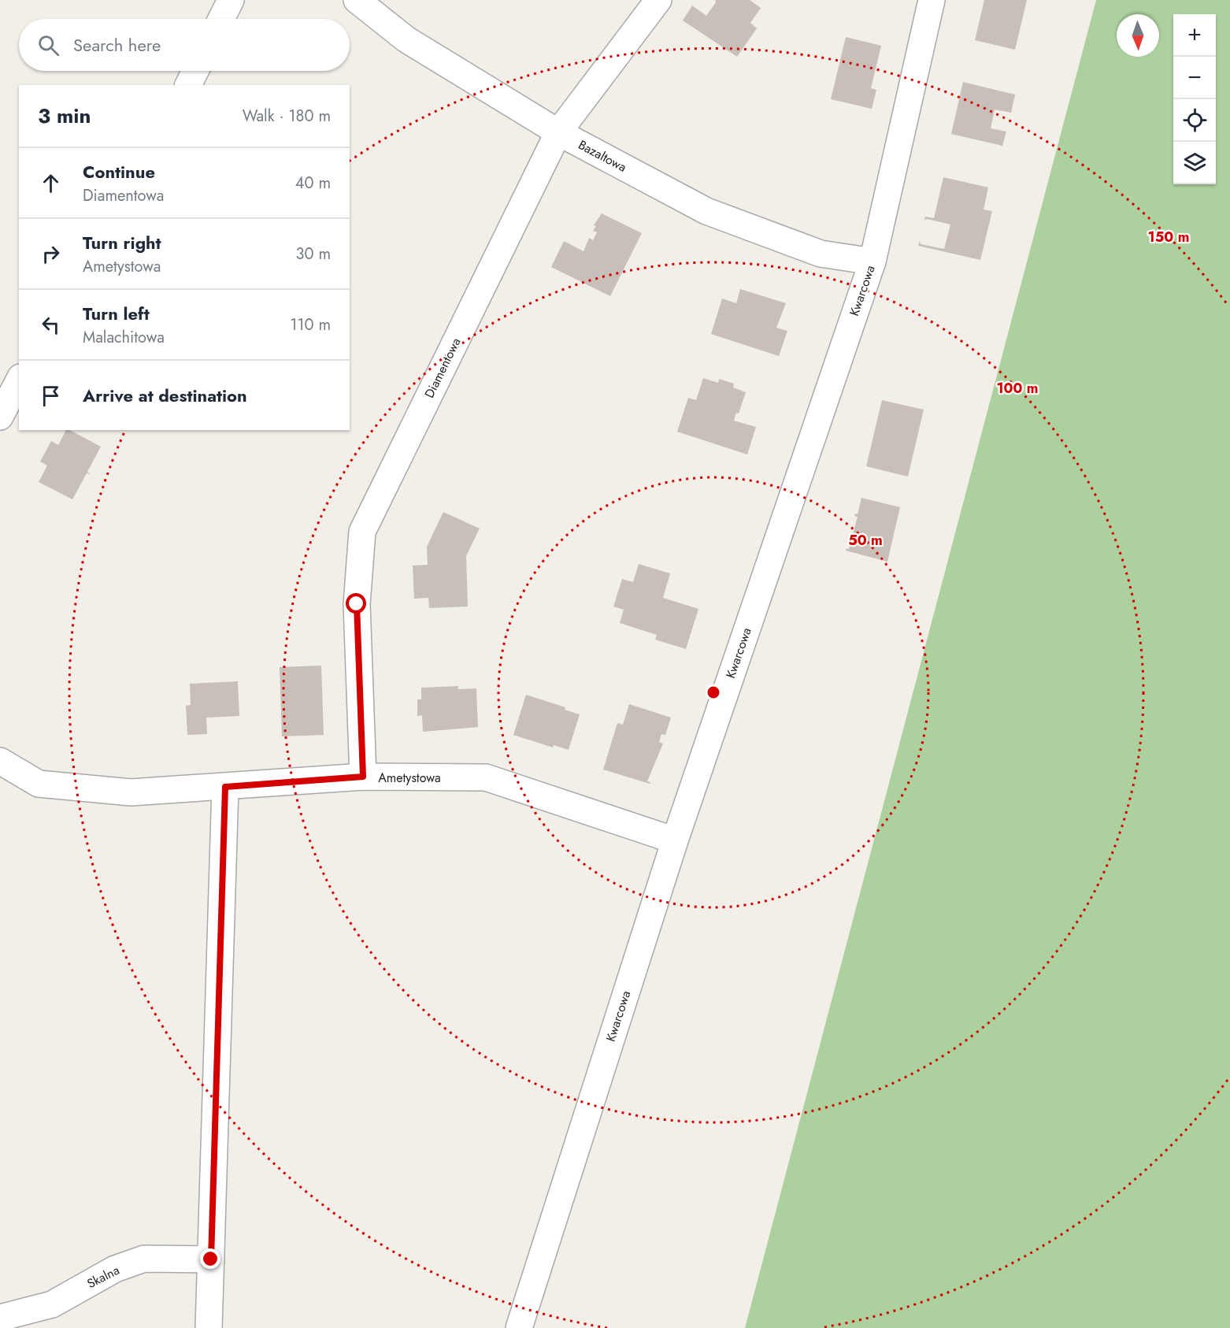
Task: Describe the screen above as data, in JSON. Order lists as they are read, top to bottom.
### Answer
{
  "streets": {
    "street": [
      "Bazaltowa",
      "Kwarcowa",
      "Diamentowa",
      "Ametystowa",
      "Skalna"
    ]
  },
  "crossings": [
    ["Bazaltowa", "Kwarcowa"],
    ["Bazaltowa", "Diamentowa"],
    ["Kwarcowa", "Ametystowa"],
    ["Diamentowa", "Ametystowa"]
  ],
  "north": "bottom",
  "page": {
    "map_buttons": ["+", "−"],
    "search": "Search here",
    "heading": ["3 min", "Walk · 180 m"],
    "list": [
      ["Continue", "Diamentowa", "40 m"],
      ["Turn right", "Ametystowa", "30 m"],
      ["Turn left", "Malachitowa", "110 m"],
      "Arrive at destination"
    ]
  },
  "rings": ["150 m", "100 m", "50 m"]
}
